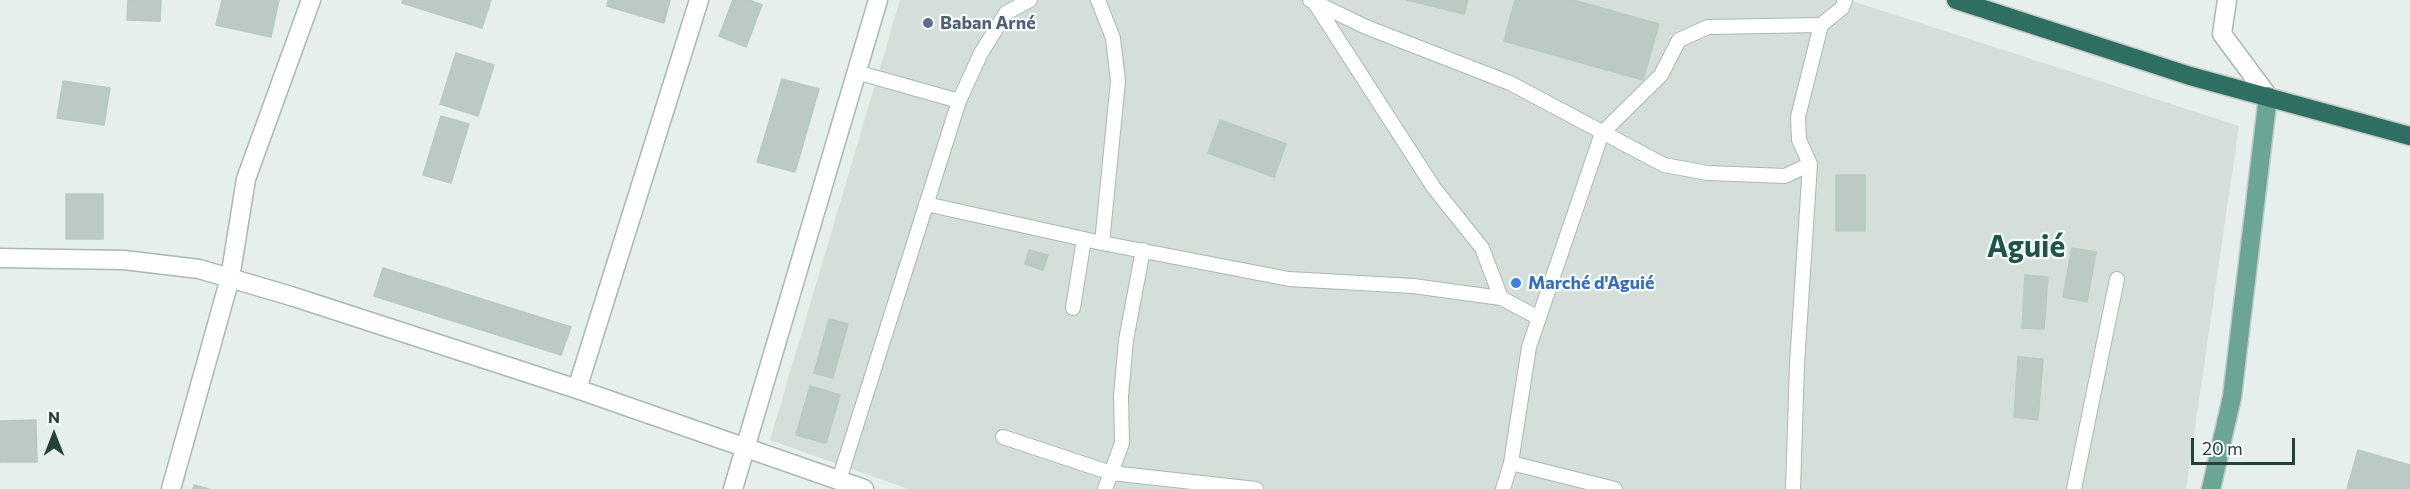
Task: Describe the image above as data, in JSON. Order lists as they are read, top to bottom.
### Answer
{
  "districts": ["Aguié"],
  "places": ["Baban Arné", "Marché d'Aguié"],
  "scale_bar": "20 m",
  "north": "top"
}
